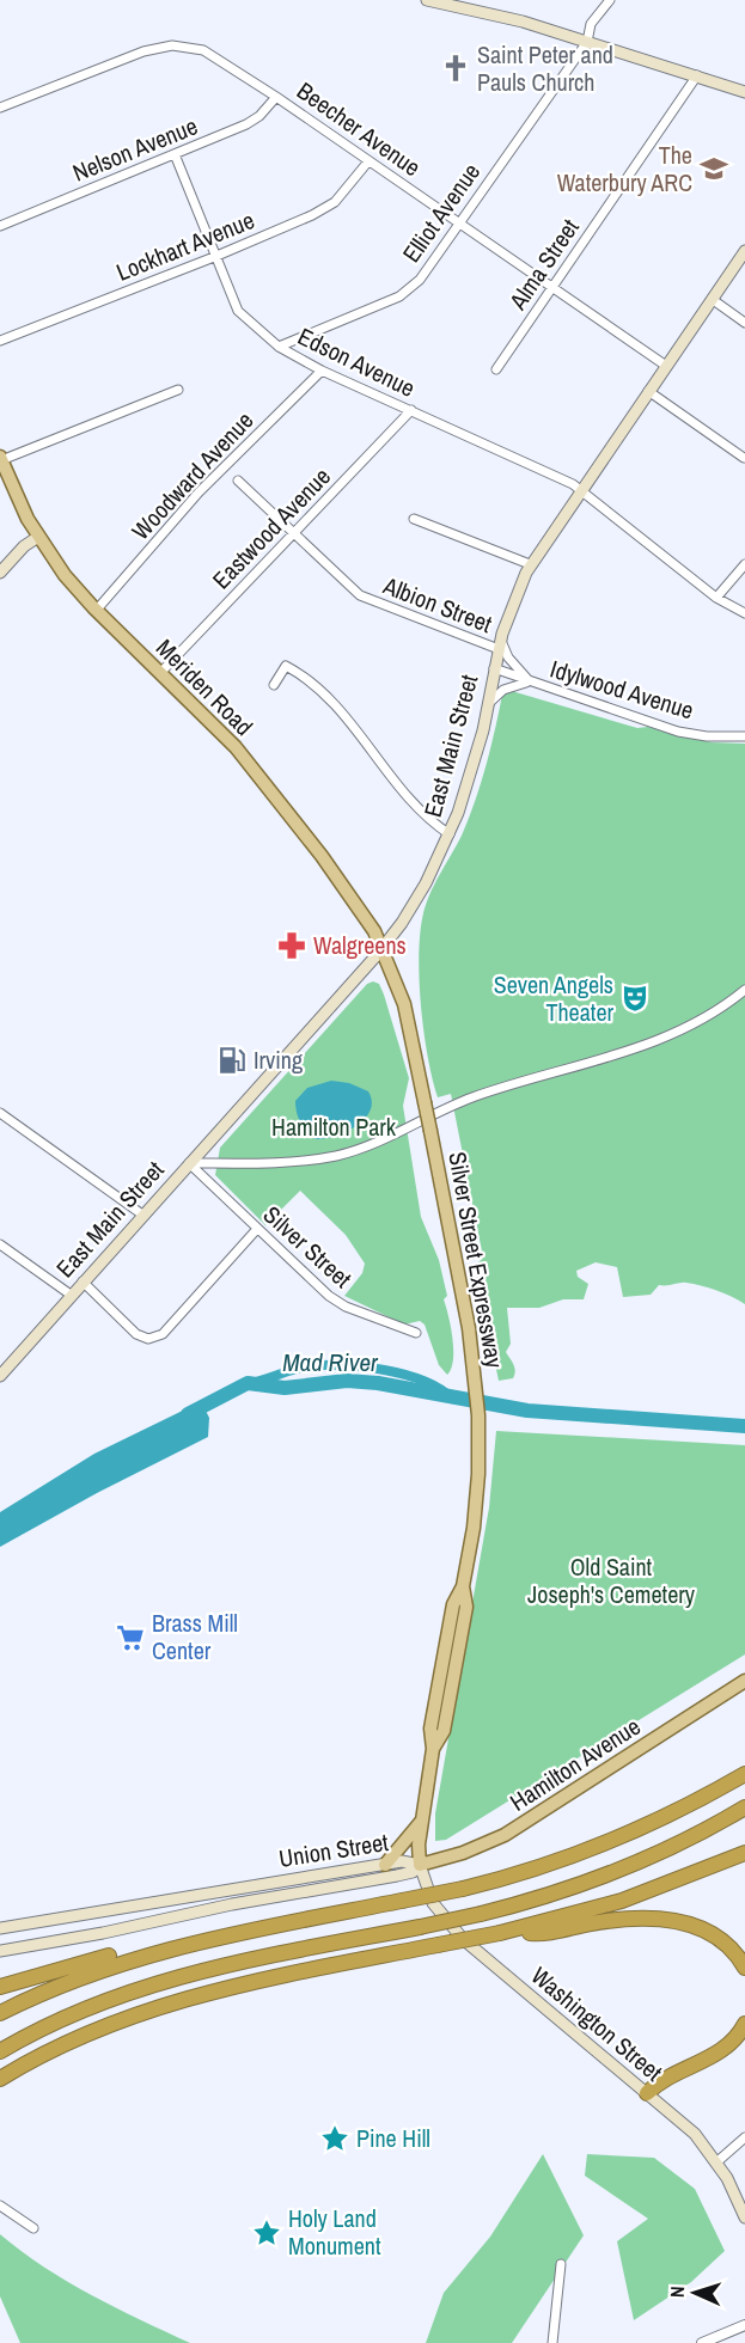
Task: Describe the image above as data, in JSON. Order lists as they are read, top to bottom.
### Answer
{
  "streets": {
    "main road": [
      "Meriden Road",
      "East Main Street",
      "Silver Street Expressway",
      "Hamilton Avenue",
      "Union Street",
      "Washington Street"
    ],
    "street": [
      "Beecher Avenue",
      "Nelson Avenue",
      "Elliot Avenue",
      "Lockhart Avenue",
      "Alma Street",
      "Edson Avenue",
      "Woodward Avenue",
      "Eastwood Avenue",
      "Albion Street",
      "Idylwood Avenue",
      "Silver Street"
    ]
  },
  "crossings": [
    ["Beecher Avenue", "Nelson Avenue"],
    ["Beecher Avenue", "Elliot Avenue"],
    ["Beecher Avenue", "Lockhart Avenue"],
    ["Beecher Avenue", "Alma Street"],
    ["Beecher Avenue", "East Main Street"],
    ["Nelson Avenue", "Edson Avenue"],
    ["Elliot Avenue", "Edson Avenue"],
    ["Lockhart Avenue", "Edson Avenue"],
    ["Edson Avenue", "Woodward Avenue"],
    ["Edson Avenue", "Eastwood Avenue"],
    ["Edson Avenue", "East Main Street"],
    ["Woodward Avenue", "Meriden Road"],
    ["Eastwood Avenue", "Albion Street"],
    ["Eastwood Avenue", "Meriden Road"],
    ["Albion Street", "Idylwood Avenue"],
    ["Albion Street", "East Main Street"],
    ["Meriden Road", "East Main Street"],
    ["Meriden Road", "Silver Street Expressway"],
    ["Idylwood Avenue", "East Main Street"],
    ["East Main Street", "Silver Street"],
    ["East Main Street", "Silver Street Expressway"],
    ["Silver Street Expressway", "Hamilton Avenue"],
    ["Silver Street Expressway", "Union Street"],
    ["Silver Street Expressway", "Washington Street"],
    ["Hamilton Avenue", "Union Street"],
    ["Hamilton Avenue", "Washington Street"],
    ["Union Street", "Washington Street"]
  ],
  "water": ["Mad River"],
  "parks": ["Hamilton Park", "Old Saint Joseph's Cemetery"],
  "places": {
    "church": ["Saint Peter and Pauls Church"],
    "school or university": ["The Waterbury ARC"],
    "pharmacy": ["Walgreens"],
    "theatre": ["Seven Angels Theater"],
    "fuel station": ["Irving"],
    "supermarket": ["Brass Mill Center"],
    "place": ["Pine Hill", "Holy Land Monument"]
  },
  "north": "left"
}
